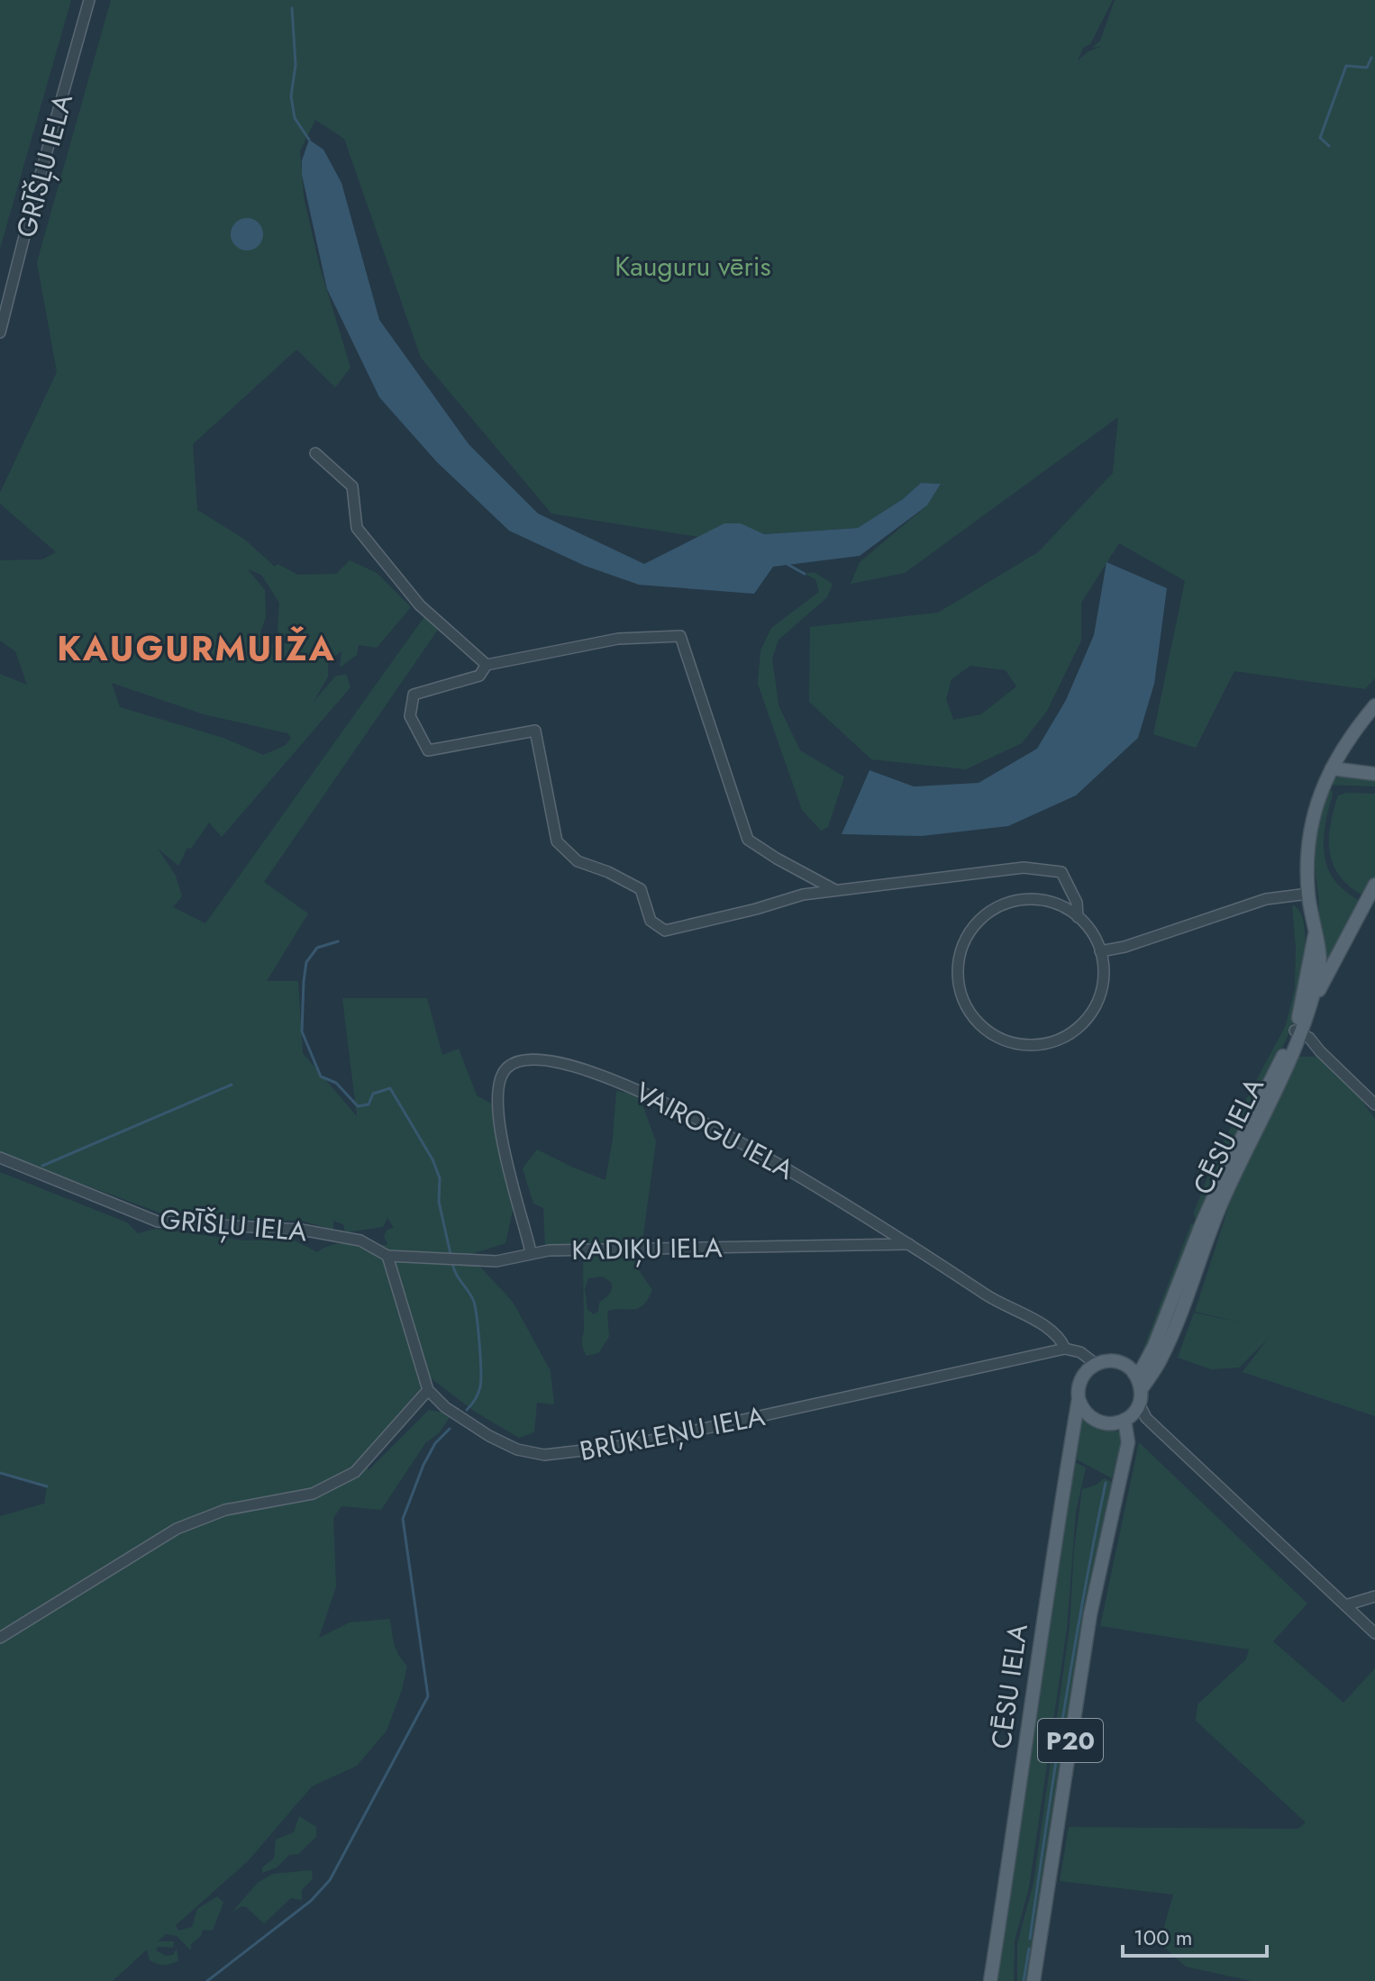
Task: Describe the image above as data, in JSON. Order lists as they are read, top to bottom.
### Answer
{
  "streets": {
    "main road": ["CĒSU IELA", "P20"],
    "street": [
      "GRĪŠĻU IELA",
      "VAIROGU IELA",
      "KADIĶU IELA",
      "BRŪKLEŅU IELA"
    ]
  },
  "crossings": [
    ["GRĪŠĻU IELA", "KADIĶU IELA"],
    ["VAIROGU IELA", "KADIĶU IELA"],
    ["VAIROGU IELA", "BRŪKLEŅU IELA"],
    ["CĒSU IELA", "P20"]
  ],
  "districts": ["KAUGURMUIŽA"],
  "parks": ["Kauguru vēris"],
  "scale_bar": "100 m"
}
